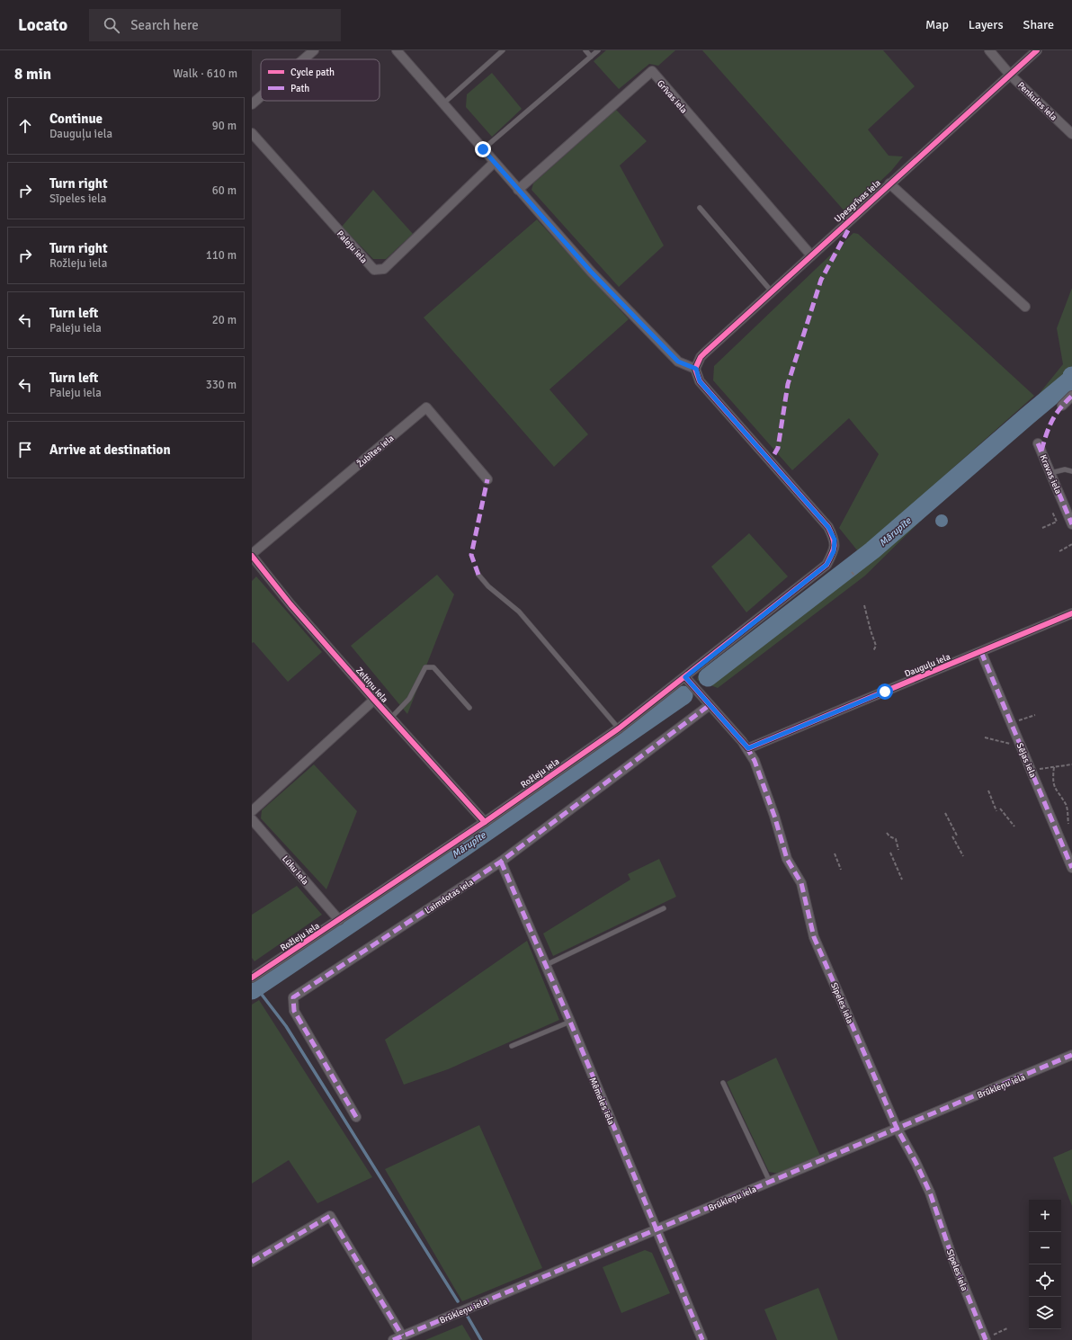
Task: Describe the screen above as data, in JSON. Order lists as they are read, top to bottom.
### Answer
{
  "streets": {
    "street": [
      "Grīvas iela",
      "Penkules iela",
      "Upesgrīvas iela",
      "Paleju iela",
      "Žubītes iela",
      "Kravas iela",
      "Dauguļu iela",
      "Zeltiņu iela",
      "Sējas iela",
      "Rožleju iela",
      "Lūku iela",
      "Laimdotas iela",
      "Sīpeles iela",
      "Brūkleņu iela",
      "Mēmeles iela"
    ]
  },
  "crossings": [
    ["Grīvas iela", "Upesgrīvas iela"],
    ["Penkules iela", "Upesgrīvas iela"],
    ["Upesgrīvas iela", "Rožleju iela"],
    ["Žubītes iela", "Zeltiņu iela"],
    ["Dauguļu iela", "Sējas iela"],
    ["Dauguļu iela", "Sīpeles iela"],
    ["Zeltiņu iela", "Rožleju iela"],
    ["Rožleju iela", "Lūku iela"],
    ["Rožleju iela", "Sīpeles iela"],
    ["Laimdotas iela", "Sīpeles iela"],
    ["Laimdotas iela", "Mēmeles iela"],
    ["Sīpeles iela", "Brūkleņu iela"],
    ["Brūkleņu iela", "Mēmeles iela"]
  ],
  "water": ["Mārupīte"],
  "legend": ["Cycle path", "Path"],
  "page": {
    "header": "Locato",
    "search": "Search here",
    "nav": ["Map", "Layers", "Share"],
    "heading": ["8 min", "Walk · 610 m"],
    "list": [
      ["Continue", "Dauguļu iela", "90 m"],
      ["Turn right", "Sīpeles iela", "60 m"],
      ["Turn right", "Rožleju iela", "110 m"],
      ["Turn left", "Paleju iela", "20 m"],
      ["Turn left", "Paleju iela", "330 m"],
      "Arrive at destination"
    ],
    "map_buttons": ["+", "−"]
  }
}
